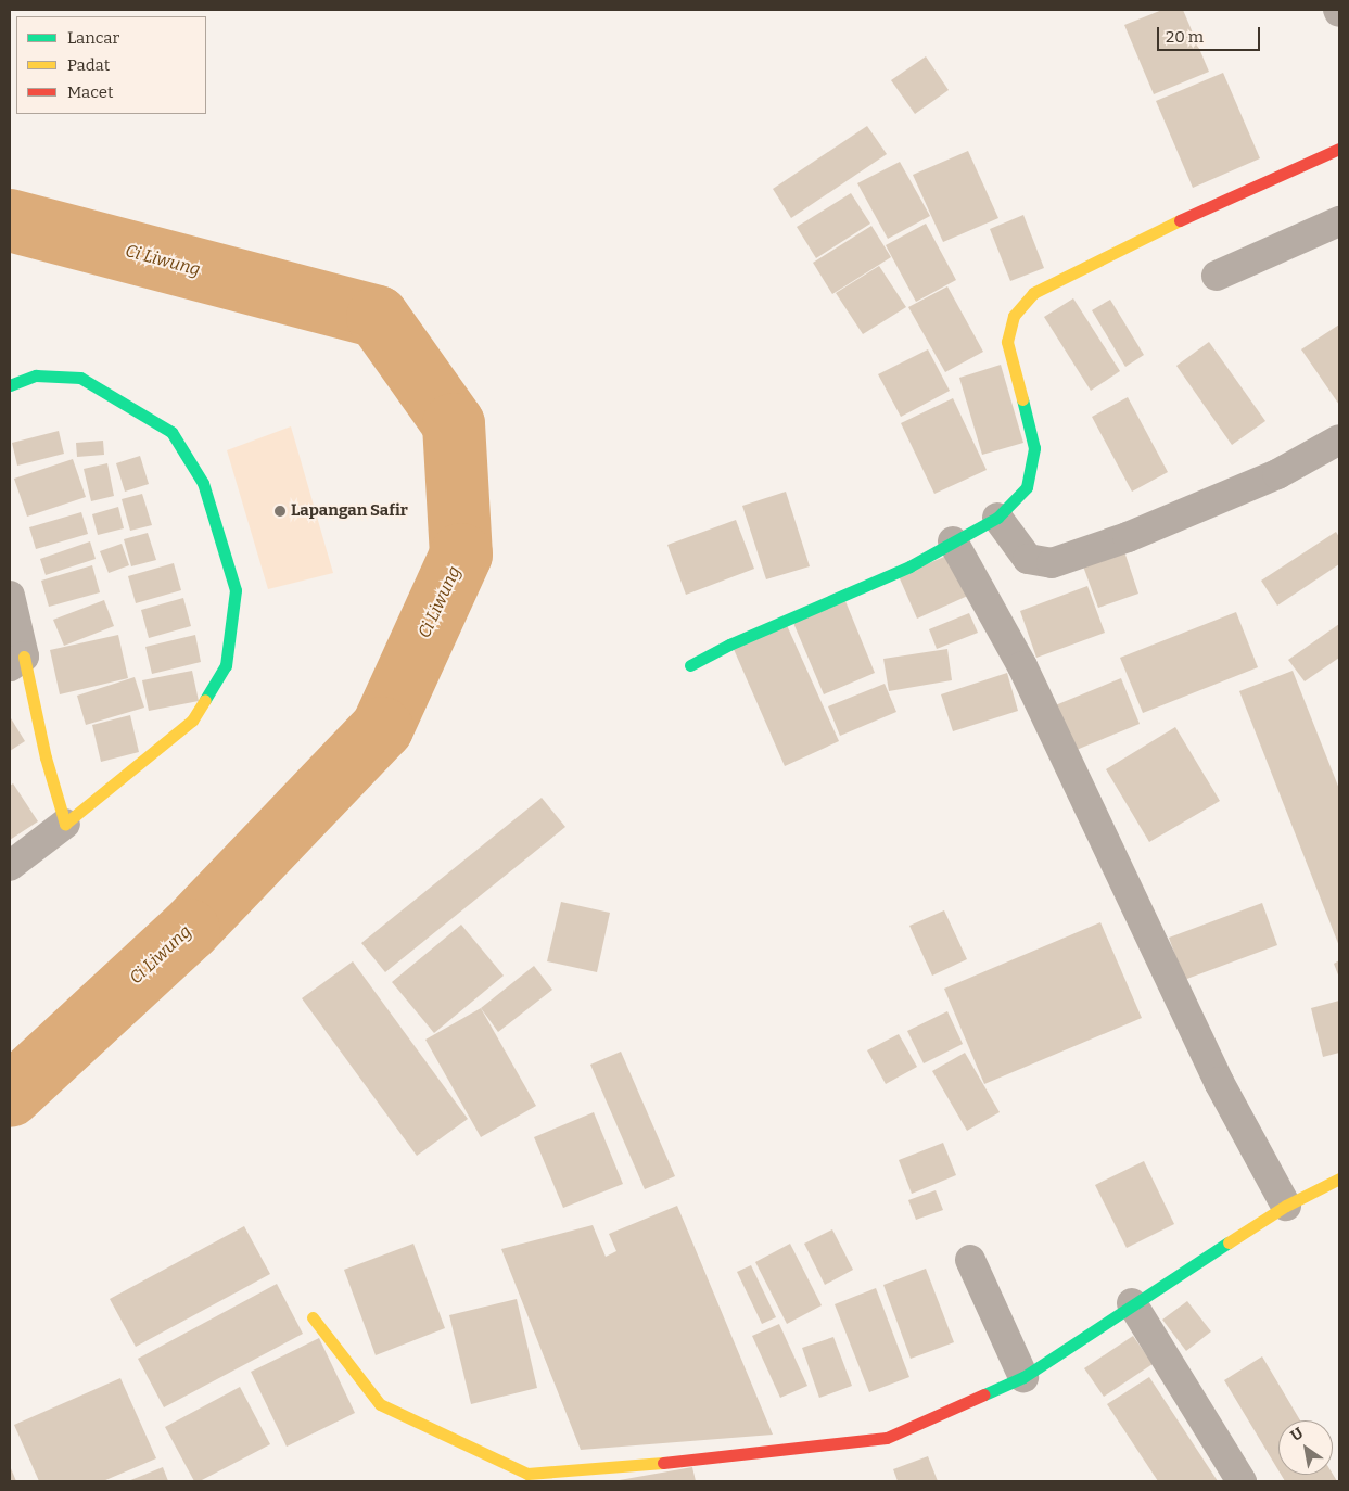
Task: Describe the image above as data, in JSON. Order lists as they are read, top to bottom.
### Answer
{
  "water": ["Ci Liwung"],
  "places": ["Lapangan Safir"],
  "legend": ["Lancar", "Padat", "Macet"],
  "scale_bar": "20 m",
  "north": "top left"
}
